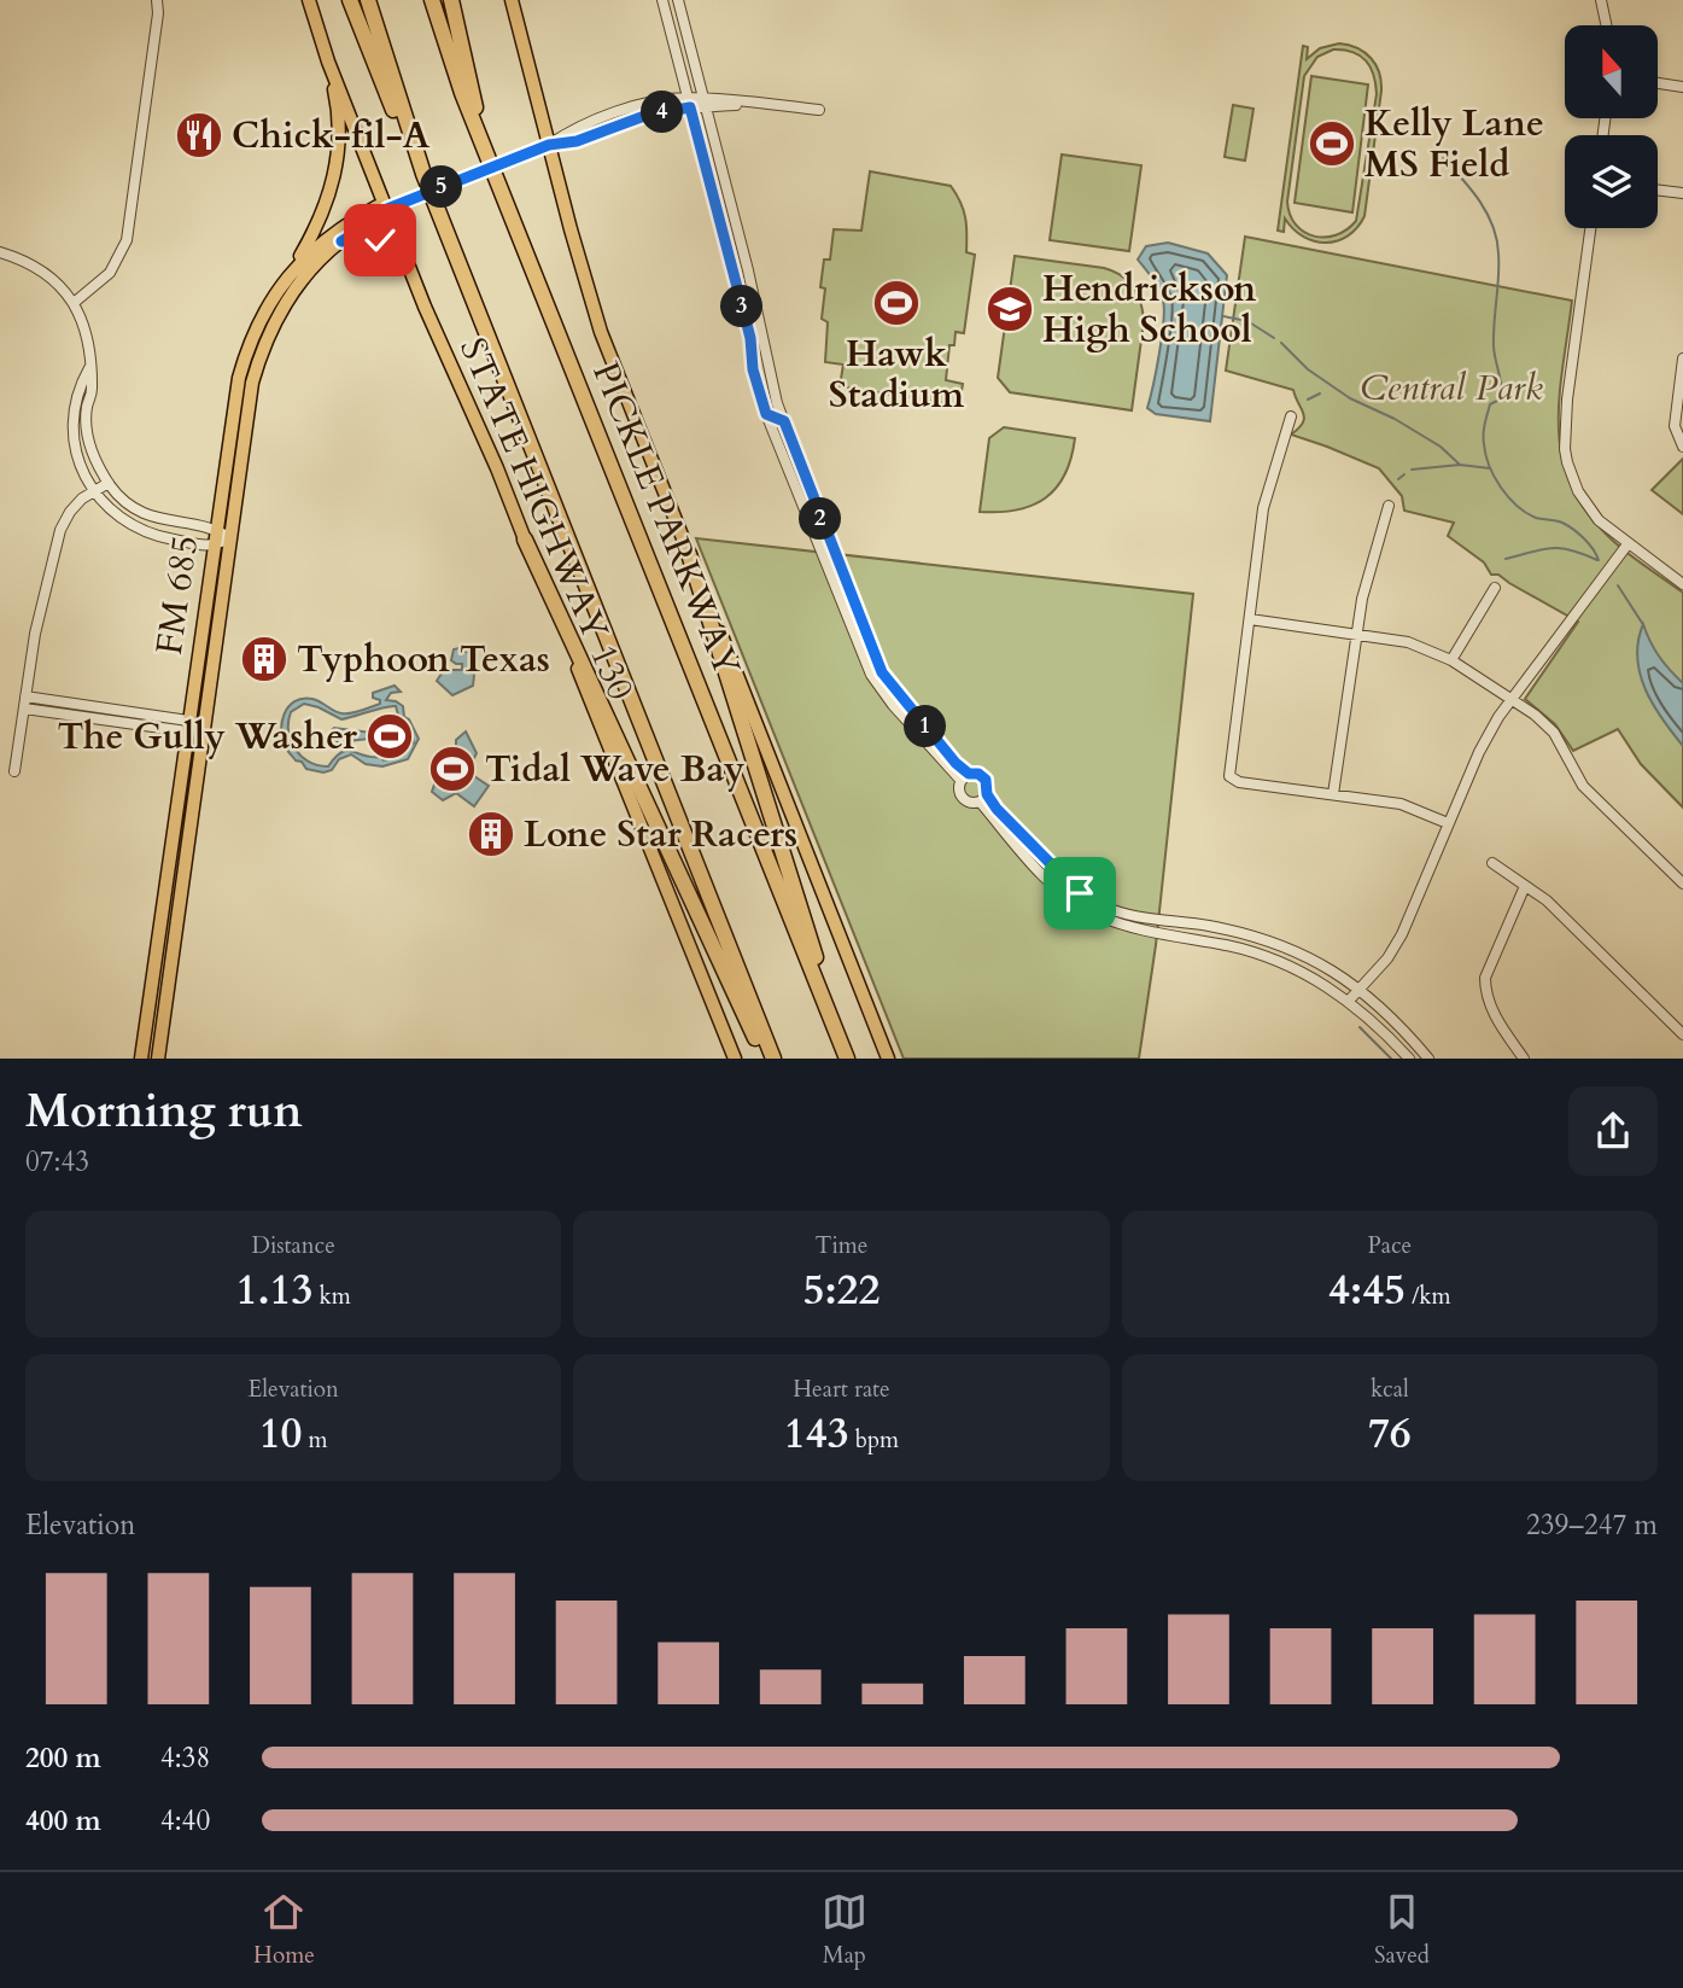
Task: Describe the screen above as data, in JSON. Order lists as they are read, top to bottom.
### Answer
{
  "streets": {
    "highway": ["PICKLE PARKWAY"],
    "main road": ["STATE HIGHWAY 130", "FM 685"]
  },
  "crossings": [
    ["STATE HIGHWAY 130", "FM 685"]
  ],
  "parks": ["Central Park"],
  "places": {
    "restaurant": ["Chick-fil-A"],
    "sports": [
      "Kelly Lane MS Field",
      "Hawk Stadium",
      "The Gully Washer",
      "Tidal Wave Bay"
    ],
    "school or university": ["Hendrickson High School"],
    "building": ["Typhoon Texas", "Lone Star Racers"]
  },
  "north": "top",
  "page": {
    "pins": [
      "4",
      "5",
      "3",
      "2",
      "1"
    ],
    "heading": ["Morning run", "07:43"],
    "stats": [
      ["Distance", "1.13 km"],
      ["Time", "5:22"],
      ["Pace", "4:45 /km"],
      ["Elevation", "10 m"],
      ["Heart rate", "143 bpm"],
      ["kcal", "76"]
    ],
    "chart": ["Elevation", "239–247 m"],
    "list": [
      {
        "name": "200 m",
        "note": "4:38"
      },
      {
        "name": "400 m",
        "note": "4:40"
      }
    ],
    "tabs": ["Home", "Map", "Saved"]
  }
}
